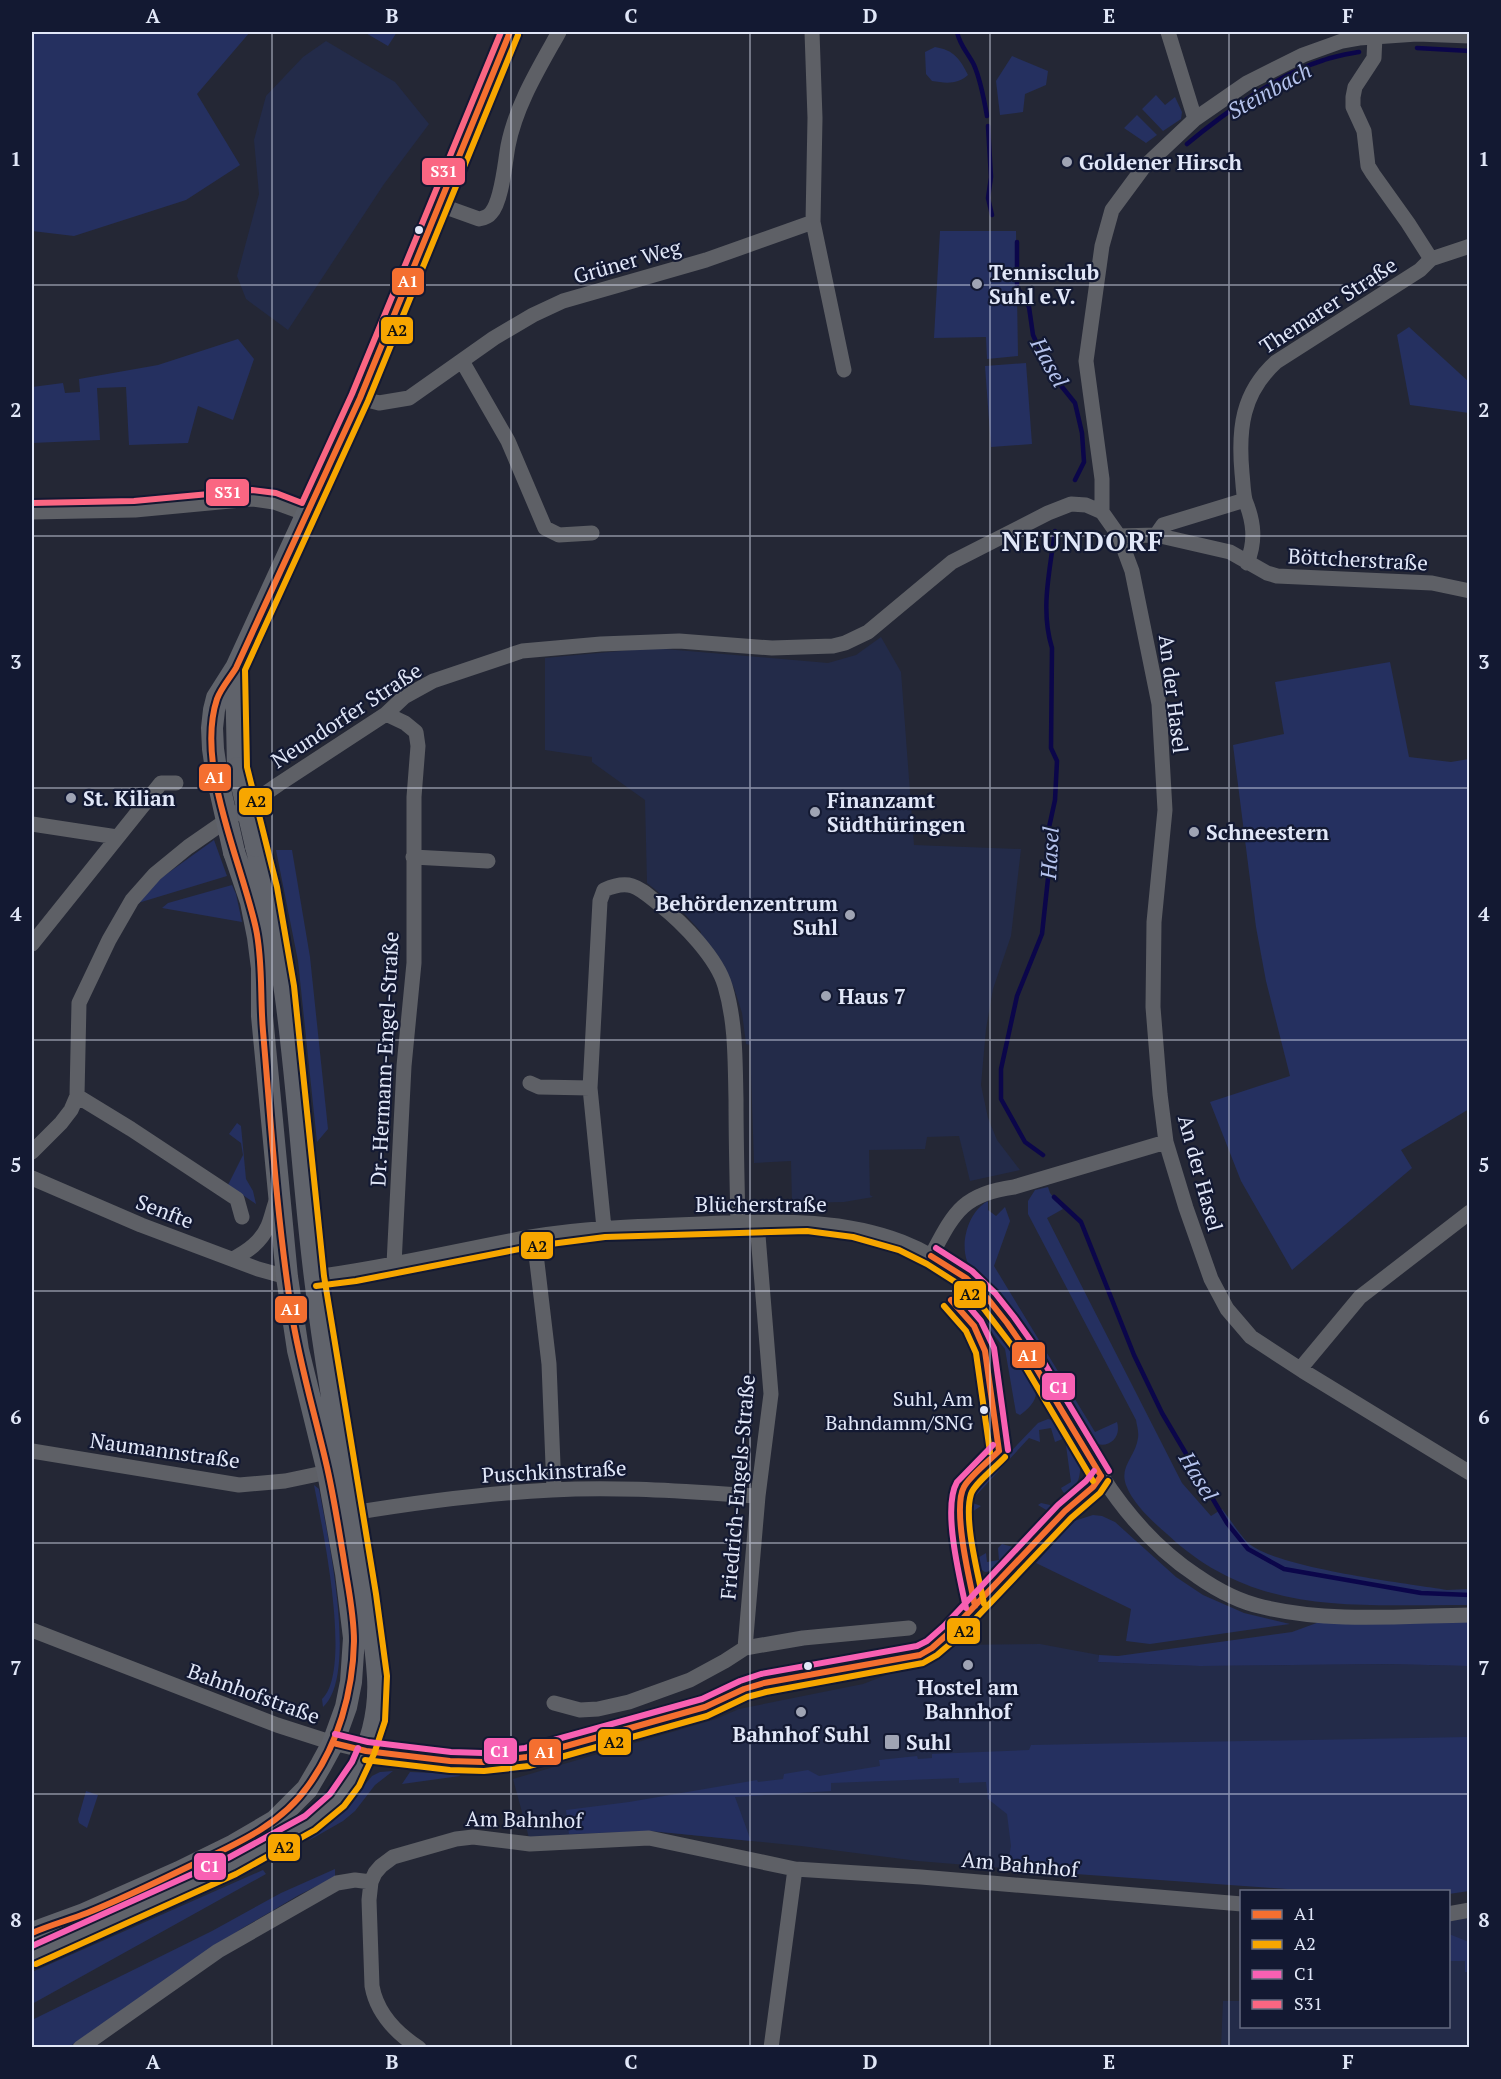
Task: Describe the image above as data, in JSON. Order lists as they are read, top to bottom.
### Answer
{
  "streets": {
    "street": [
      "Grüner Weg",
      "Themarer Straße",
      "Böttcherstraße",
      "An der Hasel",
      "Neundorfer Straße",
      "Dr.-Hermann-Engel-Straße",
      "Blücherstraße",
      "Senfte",
      "Naumannstraße",
      "Puschkinstraße",
      "Friedrich-Engels-Straße",
      "Bahnhofstraße",
      "Am Bahnhof"
    ]
  },
  "crossings": [
    ["Böttcherstraße", "An der Hasel"],
    ["An der Hasel", "Neundorfer Straße"],
    ["Neundorfer Straße", "Dr.-Hermann-Engel-Straße"],
    ["Dr.-Hermann-Engel-Straße", "Blücherstraße"],
    ["Blücherstraße", "Friedrich-Engels-Straße"],
    ["Blücherstraße", "Bahnhofstraße"],
    ["Puschkinstraße", "Friedrich-Engels-Straße"]
  ],
  "districts": ["NEUNDORF"],
  "water": ["Steinbach", "Hasel"],
  "places": {
    "other": [
      "Goldener Hirsch",
      "Tennisclub Suhl e.V.",
      "St. Kilian",
      "Finanzamt Südthüringen",
      "Schneestern",
      "Behördenzentrum Suhl",
      "Haus 7",
      "Suhl, Am Bahndamm/SNG",
      "Hostel am Bahnhof",
      "Bahnhof Suhl"
    ],
    "transit": ["Suhl"]
  },
  "lines": [
    "transit line A1",
    "transit line S31",
    "transit line A2",
    "transit line C1"
  ],
  "legend": [
    "A1",
    "A2",
    "C1",
    "S31"
  ],
  "grid": {
    "columns": [
      "A",
      "B",
      "C",
      "D",
      "E",
      "F"
    ],
    "rows": [
      "1",
      "2",
      "3",
      "4",
      "5",
      "6",
      "7",
      "8"
    ]
  }
}
